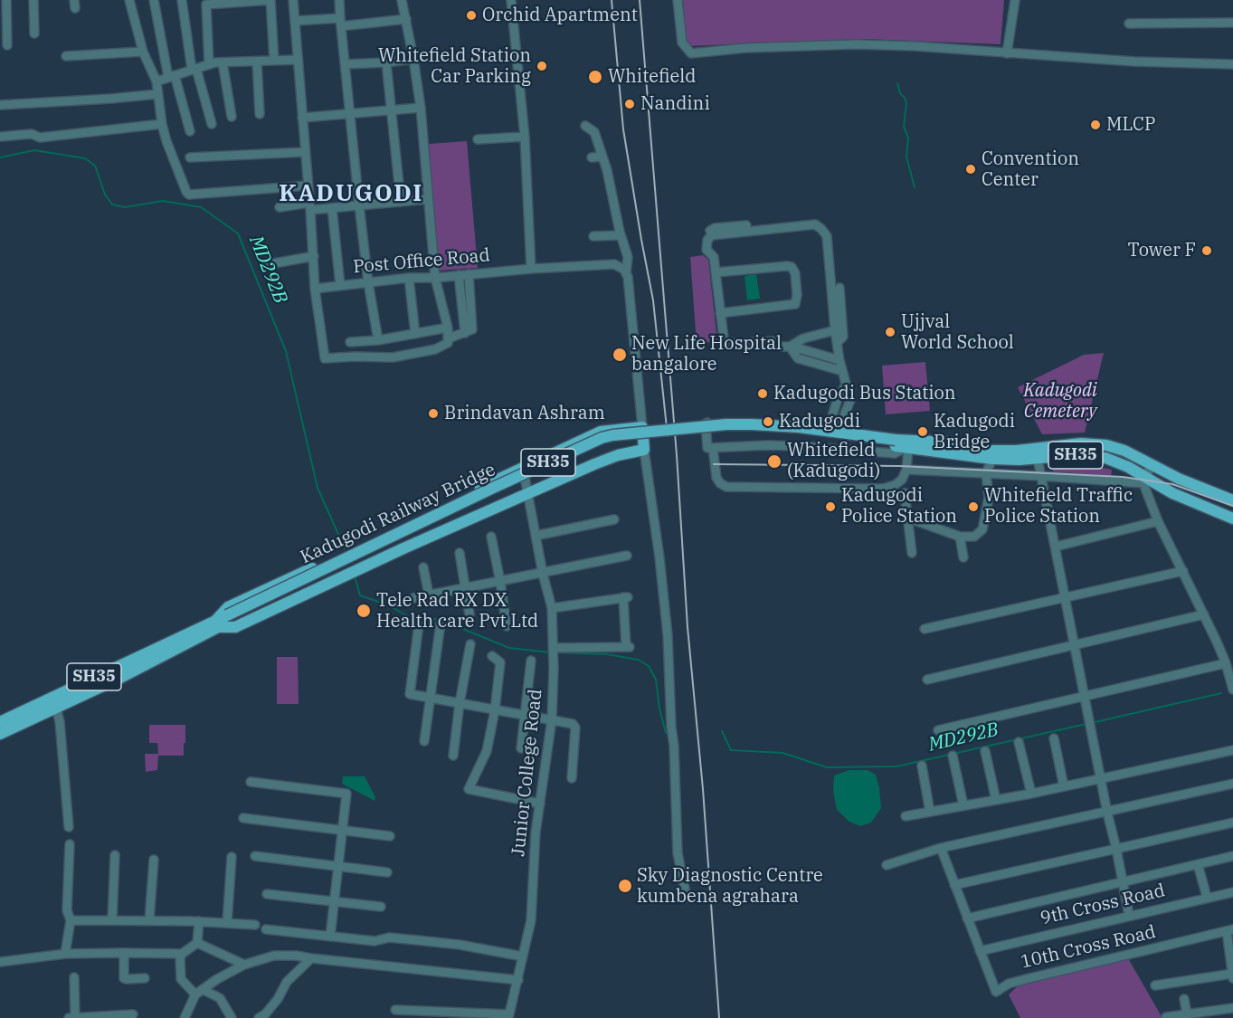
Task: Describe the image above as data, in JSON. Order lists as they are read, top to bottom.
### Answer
{
  "streets": {
    "main road": ["SH35", "Kadugodi Railway Bridge"],
    "street": [
      "Post Office Road",
      "Junior College Road",
      "9th Cross Road",
      "10th Cross Road"
    ]
  },
  "crossings": [
    ["SH35", "Kadugodi Railway Bridge"],
    ["9th Cross Road", "10th Cross Road"]
  ],
  "districts": ["KADUGODI"],
  "water": ["MD292B"],
  "parks": ["Kadugodi Cemetery"],
  "places": [
    "Orchid Apartment",
    "Whitefield Station Car Parking",
    "Whitefield",
    "Nandini",
    "MLCP",
    "Convention Center",
    "Tower F",
    "Ujjval World School",
    "New Life Hospital bangalore",
    "Kadugodi Bus Station",
    "Brindavan Ashram",
    "Kadugodi",
    "Kadugodi Bridge",
    "Whitefield (Kadugodi)",
    "Kadugodi Police Station",
    "Whitefield Traffic Police Station",
    "Tele Rad RX DX Health care Pvt Ltd",
    "Sky Diagnostic Centre kumbena agrahara"
  ]
}
